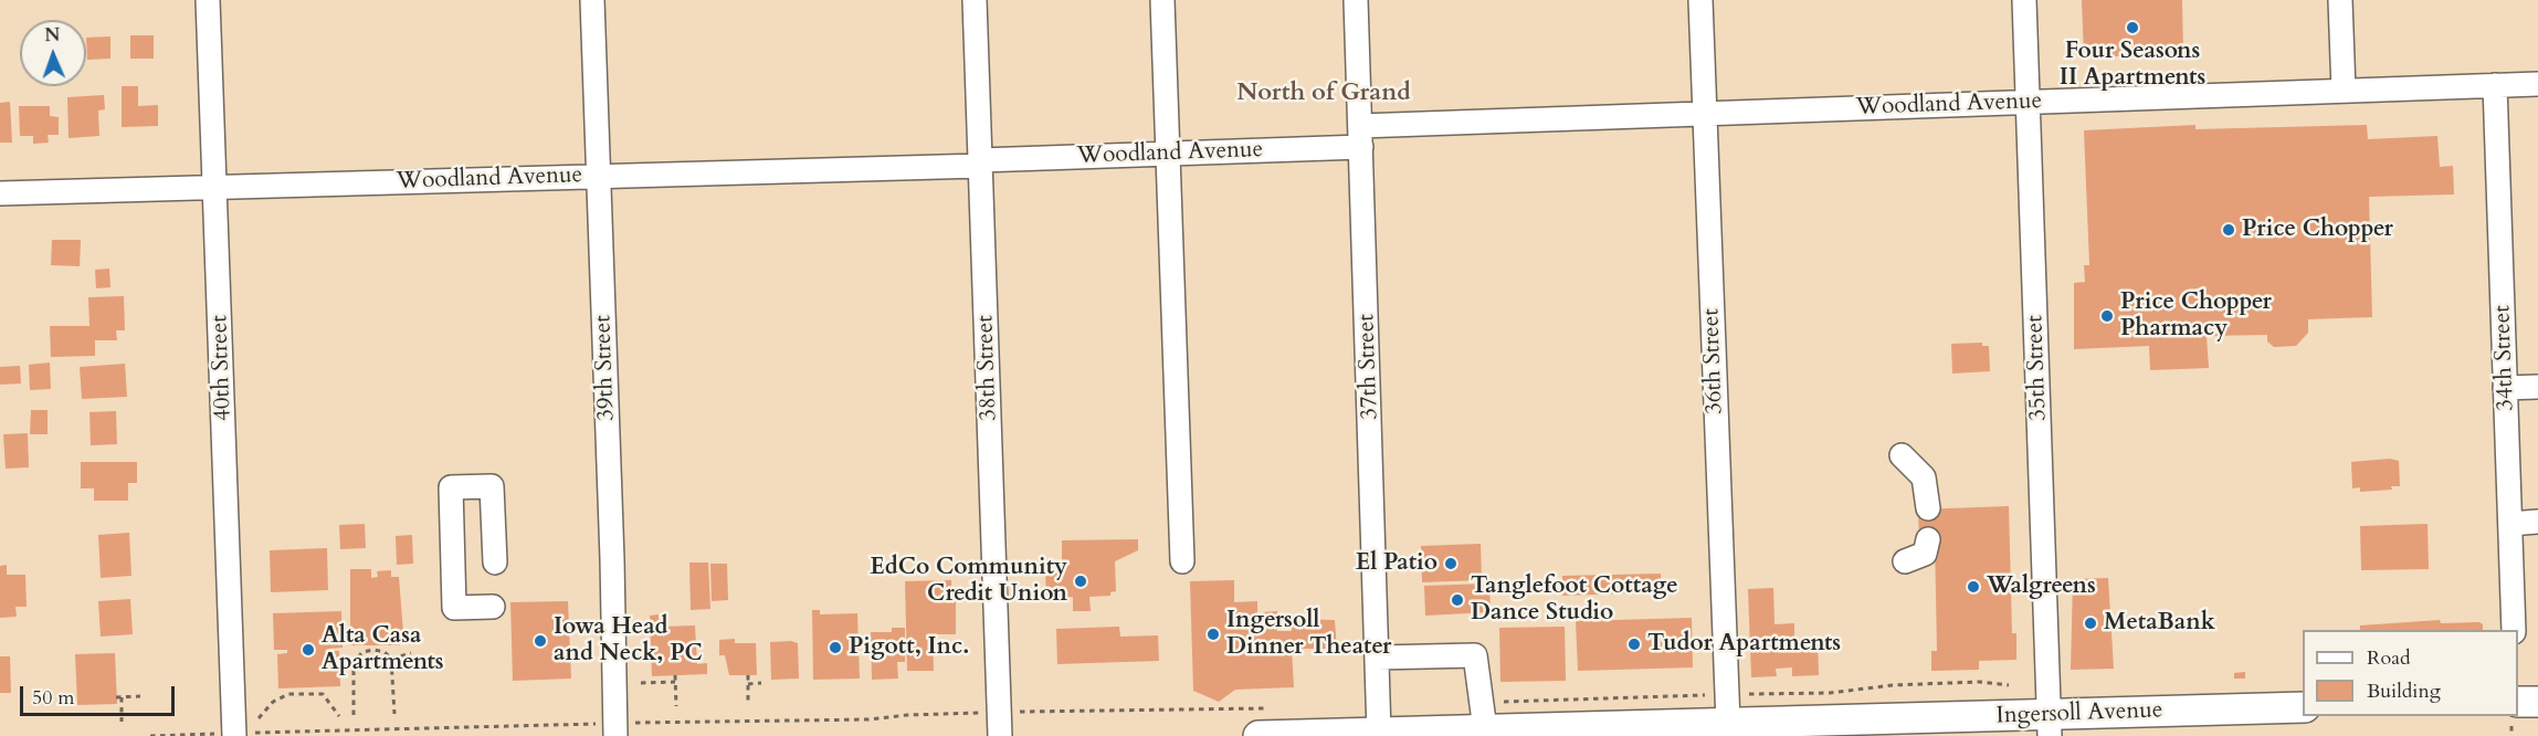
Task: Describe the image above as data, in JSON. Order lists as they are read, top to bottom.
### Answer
{
  "streets": {
    "main road": ["Ingersoll Avenue"],
    "street": [
      "Woodland Avenue",
      "34th Street",
      "36th Street",
      "37th Street",
      "40th Street",
      "39th Street",
      "38th Street",
      "35th Street"
    ]
  },
  "crossings": [
    ["Woodland Avenue", "34th Street"],
    ["Woodland Avenue", "36th Street"],
    ["Woodland Avenue", "37th Street"],
    ["Woodland Avenue", "40th Street"],
    ["Woodland Avenue", "39th Street"],
    ["Woodland Avenue", "38th Street"],
    ["Woodland Avenue", "35th Street"],
    ["36th Street", "Ingersoll Avenue"],
    ["37th Street", "Ingersoll Avenue"],
    ["35th Street", "Ingersoll Avenue"]
  ],
  "districts": ["North of Grand"],
  "places": [
    "Four Seasons II Apartments",
    "Price Chopper",
    "Price Chopper Pharmacy",
    "El Patio",
    "EdCo Community Credit Union",
    "Walgreens",
    "Tanglefoot Cottage Dance Studio",
    "MetaBank",
    "Ingersoll Dinner Theater",
    "Iowa Head and Neck, PC",
    "Tudor Apartments",
    "Pigott, Inc.",
    "Alta Casa Apartments"
  ],
  "legend": ["Road", "Building"],
  "scale_bar": "50 m",
  "north": "top"
}
